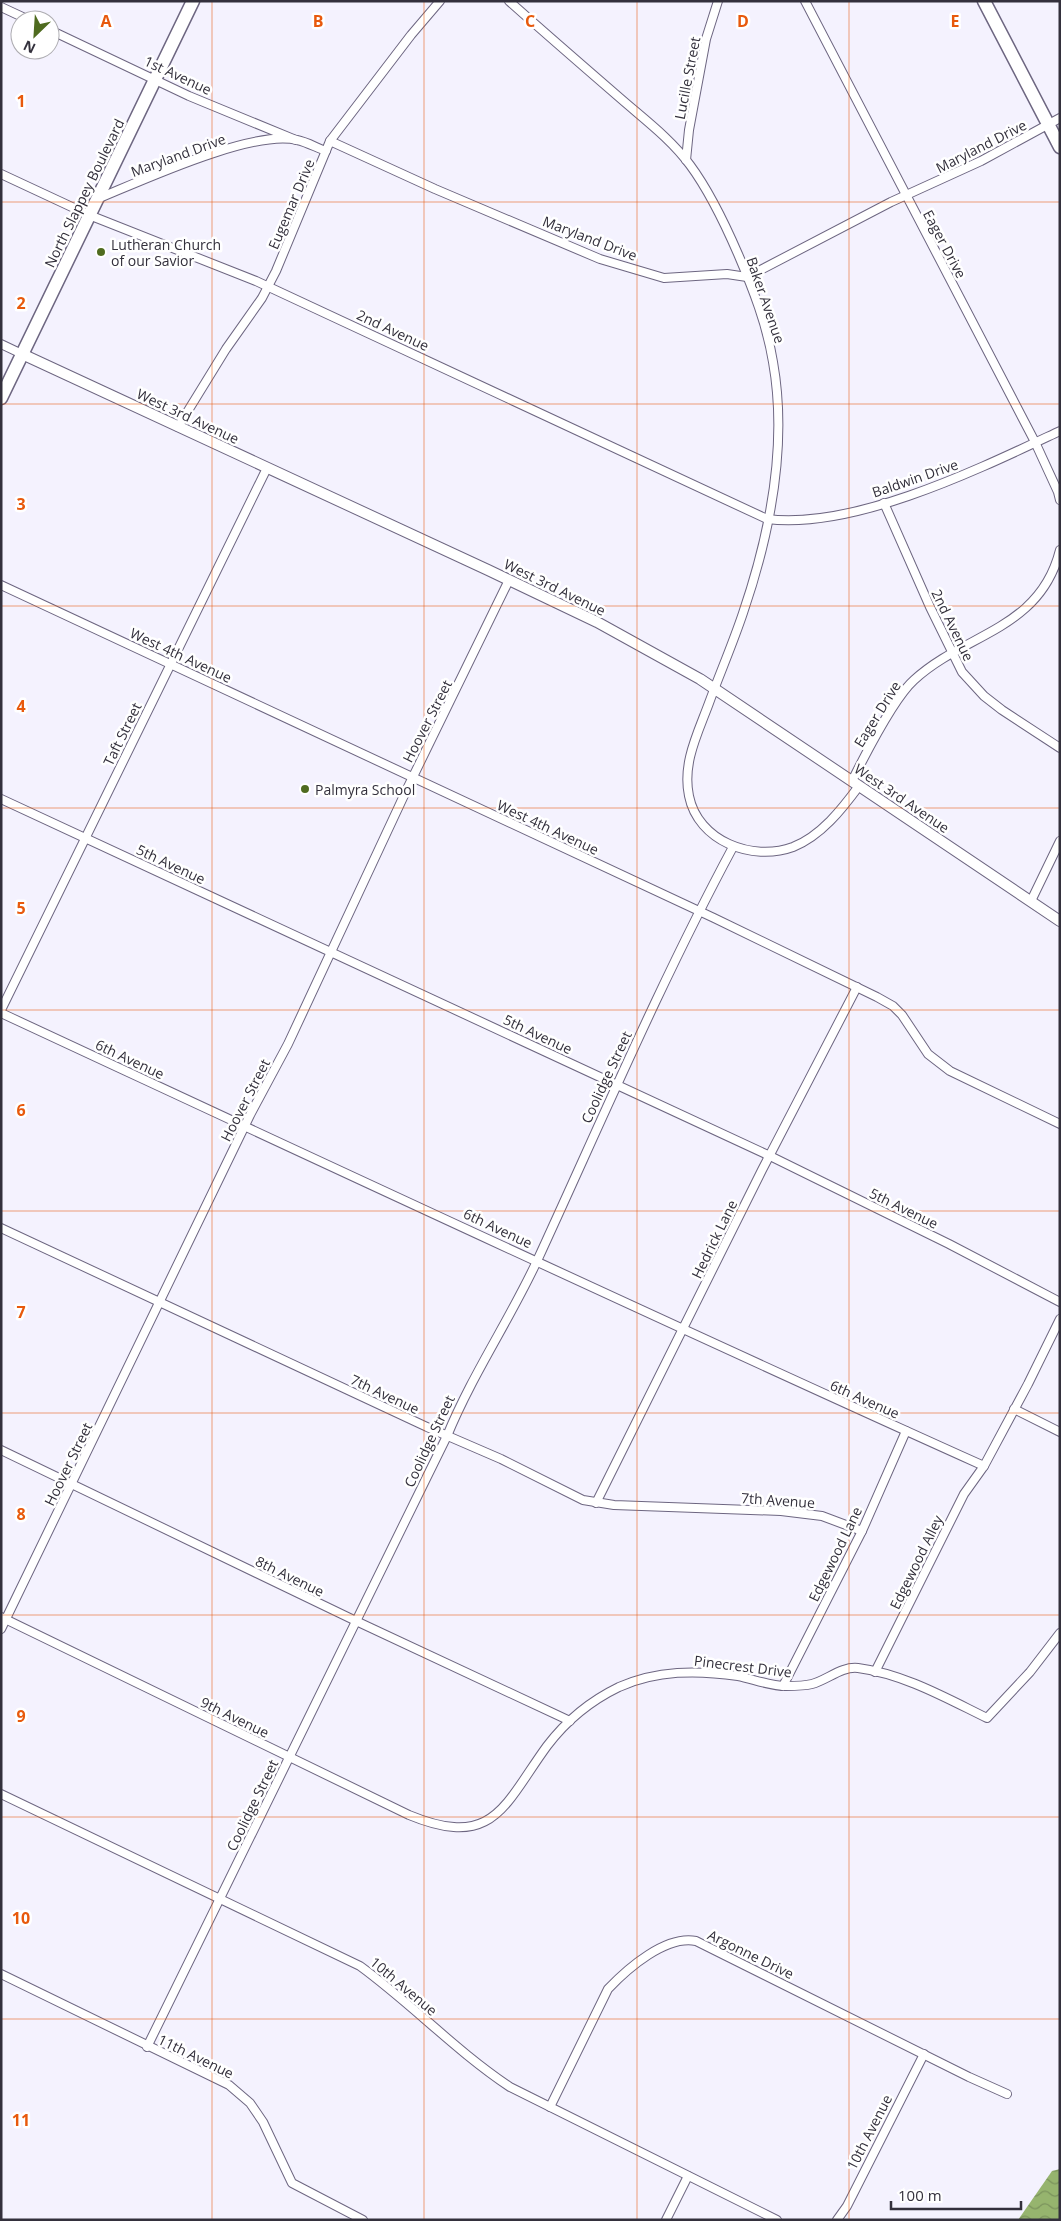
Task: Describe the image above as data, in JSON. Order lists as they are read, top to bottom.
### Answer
{
  "streets": {
    "main road": ["North Slappey Boulevard"],
    "street": [
      "1st Avenue",
      "Lucille Street",
      "Maryland Drive",
      "Eugemar Drive",
      "Eager Drive",
      "Baker Avenue",
      "2nd Avenue",
      "West 3rd Avenue",
      "Baldwin Drive",
      "West 4th Avenue",
      "Hoover Street",
      "Taft Street",
      "5th Avenue",
      "6th Avenue",
      "Coolidge Street",
      "Hedrick Lane",
      "7th Avenue",
      "Edgewood Lane",
      "Edgewood Alley",
      "8th Avenue",
      "Pinecrest Drive",
      "9th Avenue",
      "Argonne Drive",
      "10th Avenue",
      "11th Avenue"
    ]
  },
  "crossings": [
    ["1st Avenue", "Maryland Drive"],
    ["1st Avenue", "North Slappey Boulevard"],
    ["Lucille Street", "Baker Avenue"],
    ["Maryland Drive", "North Slappey Boulevard"],
    ["Maryland Drive", "Eugemar Drive"],
    ["Maryland Drive", "Eager Drive"],
    ["Maryland Drive", "Baker Avenue"],
    ["North Slappey Boulevard", "2nd Avenue"],
    ["North Slappey Boulevard", "West 3rd Avenue"],
    ["Eugemar Drive", "2nd Avenue"],
    ["Eugemar Drive", "West 3rd Avenue"],
    ["Eager Drive", "Baker Avenue"],
    ["Eager Drive", "2nd Avenue"],
    ["Eager Drive", "West 3rd Avenue"],
    ["Eager Drive", "Baldwin Drive"],
    ["Eager Drive", "Coolidge Street"],
    ["Baker Avenue", "2nd Avenue"],
    ["Baker Avenue", "West 3rd Avenue"],
    ["Baker Avenue", "Baldwin Drive"],
    ["Baker Avenue", "Coolidge Street"],
    ["2nd Avenue", "Baldwin Drive"],
    ["West 3rd Avenue", "Hoover Street"],
    ["West 3rd Avenue", "Taft Street"],
    ["West 4th Avenue", "Hoover Street"],
    ["West 4th Avenue", "Taft Street"],
    ["West 4th Avenue", "Coolidge Street"],
    ["West 4th Avenue", "Hedrick Lane"],
    ["Hoover Street", "5th Avenue"],
    ["Hoover Street", "6th Avenue"],
    ["Hoover Street", "7th Avenue"],
    ["Hoover Street", "8th Avenue"],
    ["Hoover Street", "9th Avenue"],
    ["Taft Street", "5th Avenue"],
    ["Taft Street", "6th Avenue"],
    ["5th Avenue", "Coolidge Street"],
    ["5th Avenue", "Hedrick Lane"],
    ["6th Avenue", "Coolidge Street"],
    ["6th Avenue", "Hedrick Lane"],
    ["6th Avenue", "Edgewood Lane"],
    ["6th Avenue", "Edgewood Alley"],
    ["Coolidge Street", "7th Avenue"],
    ["Coolidge Street", "8th Avenue"],
    ["Coolidge Street", "9th Avenue"],
    ["Coolidge Street", "10th Avenue"],
    ["Coolidge Street", "11th Avenue"],
    ["Hedrick Lane", "7th Avenue"],
    ["7th Avenue", "Edgewood Lane"],
    ["Edgewood Lane", "Pinecrest Drive"],
    ["Edgewood Alley", "Pinecrest Drive"],
    ["8th Avenue", "Pinecrest Drive"],
    ["Pinecrest Drive", "9th Avenue"],
    ["Argonne Drive", "10th Avenue"]
  ],
  "places": ["Lutheran Church of our Savior", "Palmyra School"],
  "scale_bar": "100 m",
  "north": "bottom left",
  "grid": {
    "columns": [
      "A",
      "B",
      "C",
      "D",
      "E"
    ],
    "rows": [
      "1",
      "2",
      "3",
      "4",
      "5",
      "6",
      "7",
      "8",
      "9",
      "10",
      "11"
    ]
  }
}
